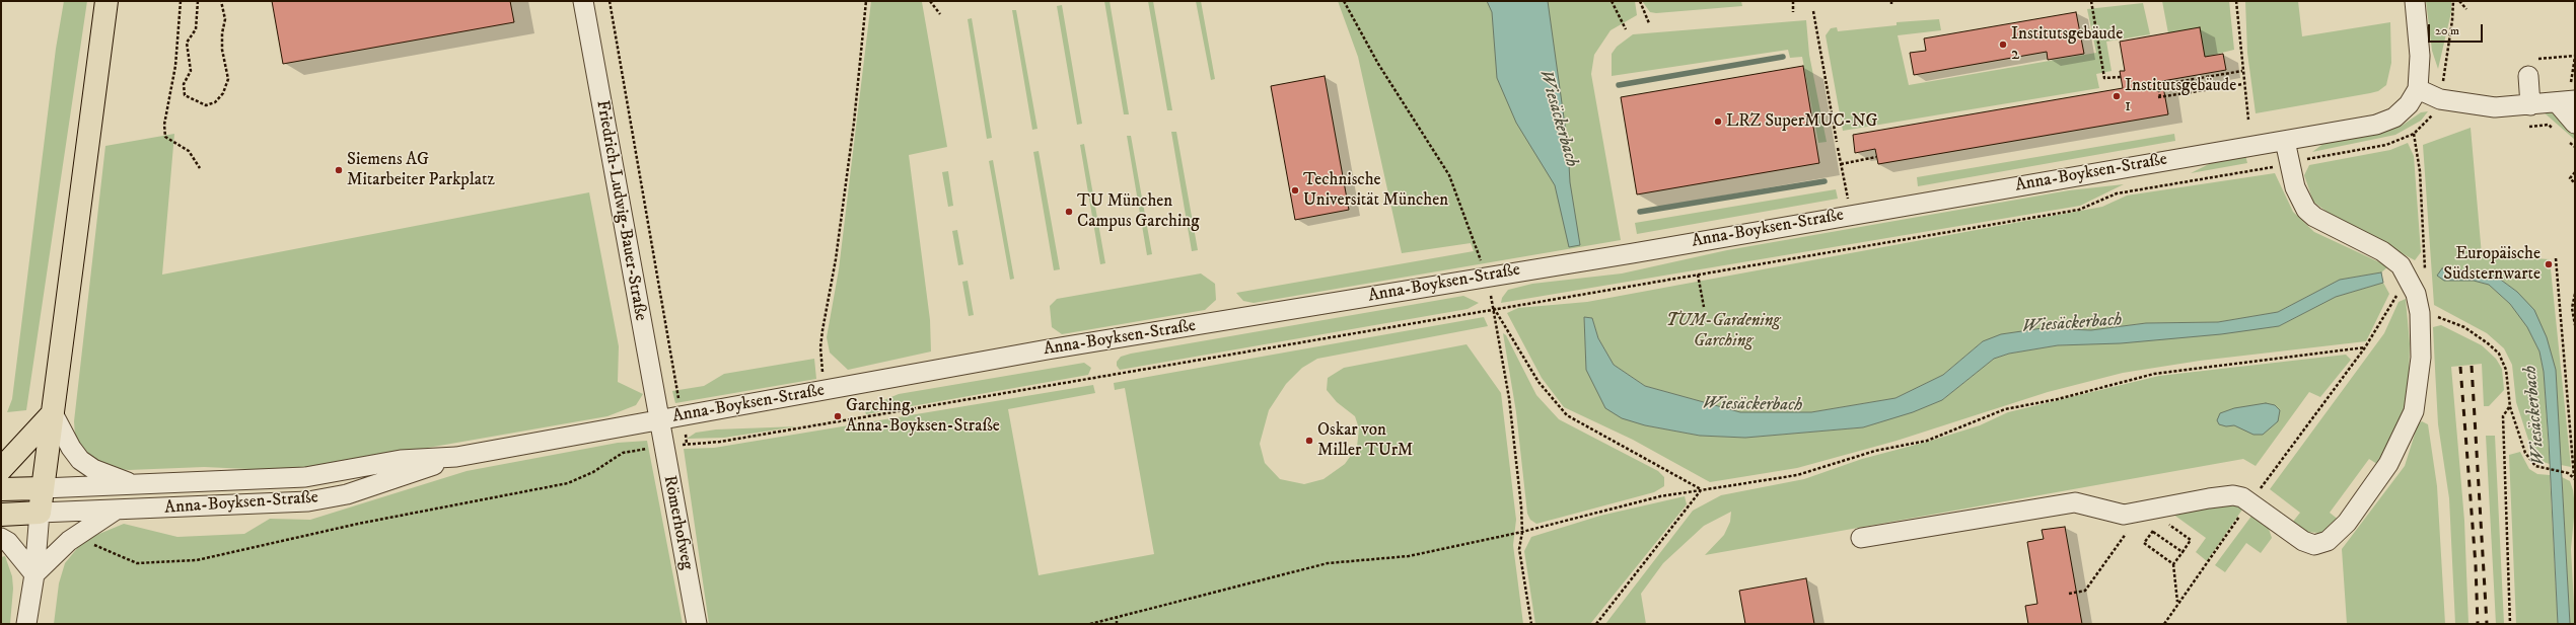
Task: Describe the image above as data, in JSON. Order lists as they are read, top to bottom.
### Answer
{
  "streets": {
    "street": ["Anna-Boyksen-Straße", "Friedrich-Ludwig-Bauer-Straße", "Römerhofweg"]
  },
  "crossings": [
    ["Anna-Boyksen-Straße", "Friedrich-Ludwig-Bauer-Straße"],
    ["Anna-Boyksen-Straße", "Römerhofweg"],
    ["Friedrich-Ludwig-Bauer-Straße", "Römerhofweg"]
  ],
  "water": ["Wiesäckerbach"],
  "parks": ["TUM-Gardening Garching"],
  "places": [
    "Institutsgebäude 2",
    "Institutsgebäude 1",
    "LRZ SuperMUC-NG",
    "Siemens AG Mitarbeiter Parkplatz",
    "Technische Universität München",
    "TU München Campus Garching",
    "Europäische Südsternwarte",
    "Garching, Anna-Boyksen-Straße",
    "Oskar von Miller TUrM"
  ],
  "scale_bar": "20 m"
}
